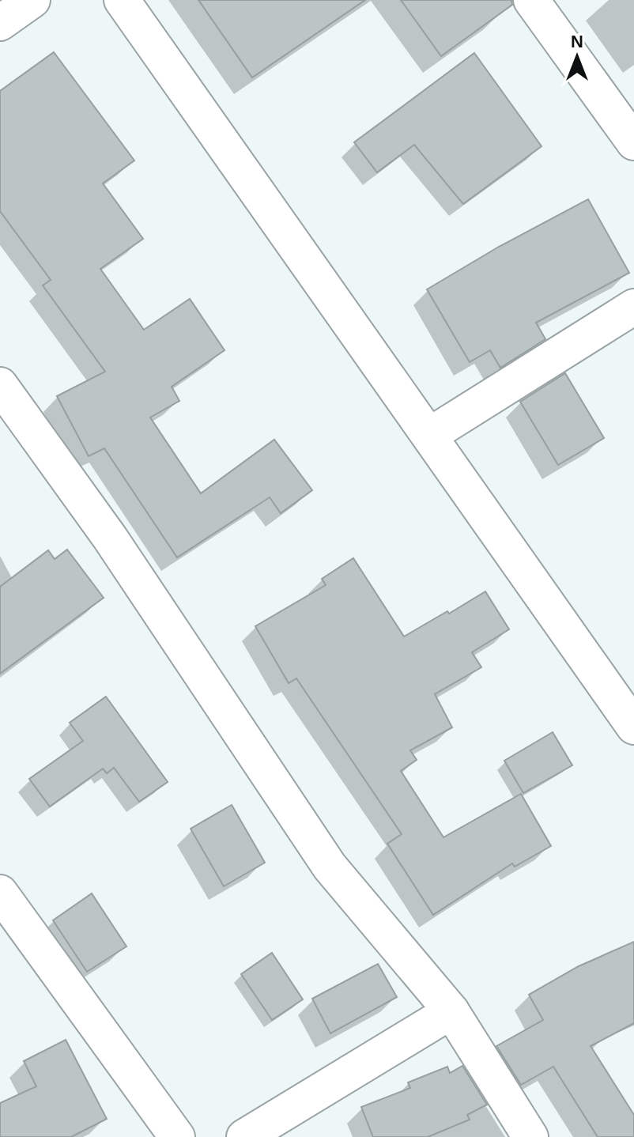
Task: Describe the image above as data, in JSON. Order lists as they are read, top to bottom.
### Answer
{
  "north": "top"
}
